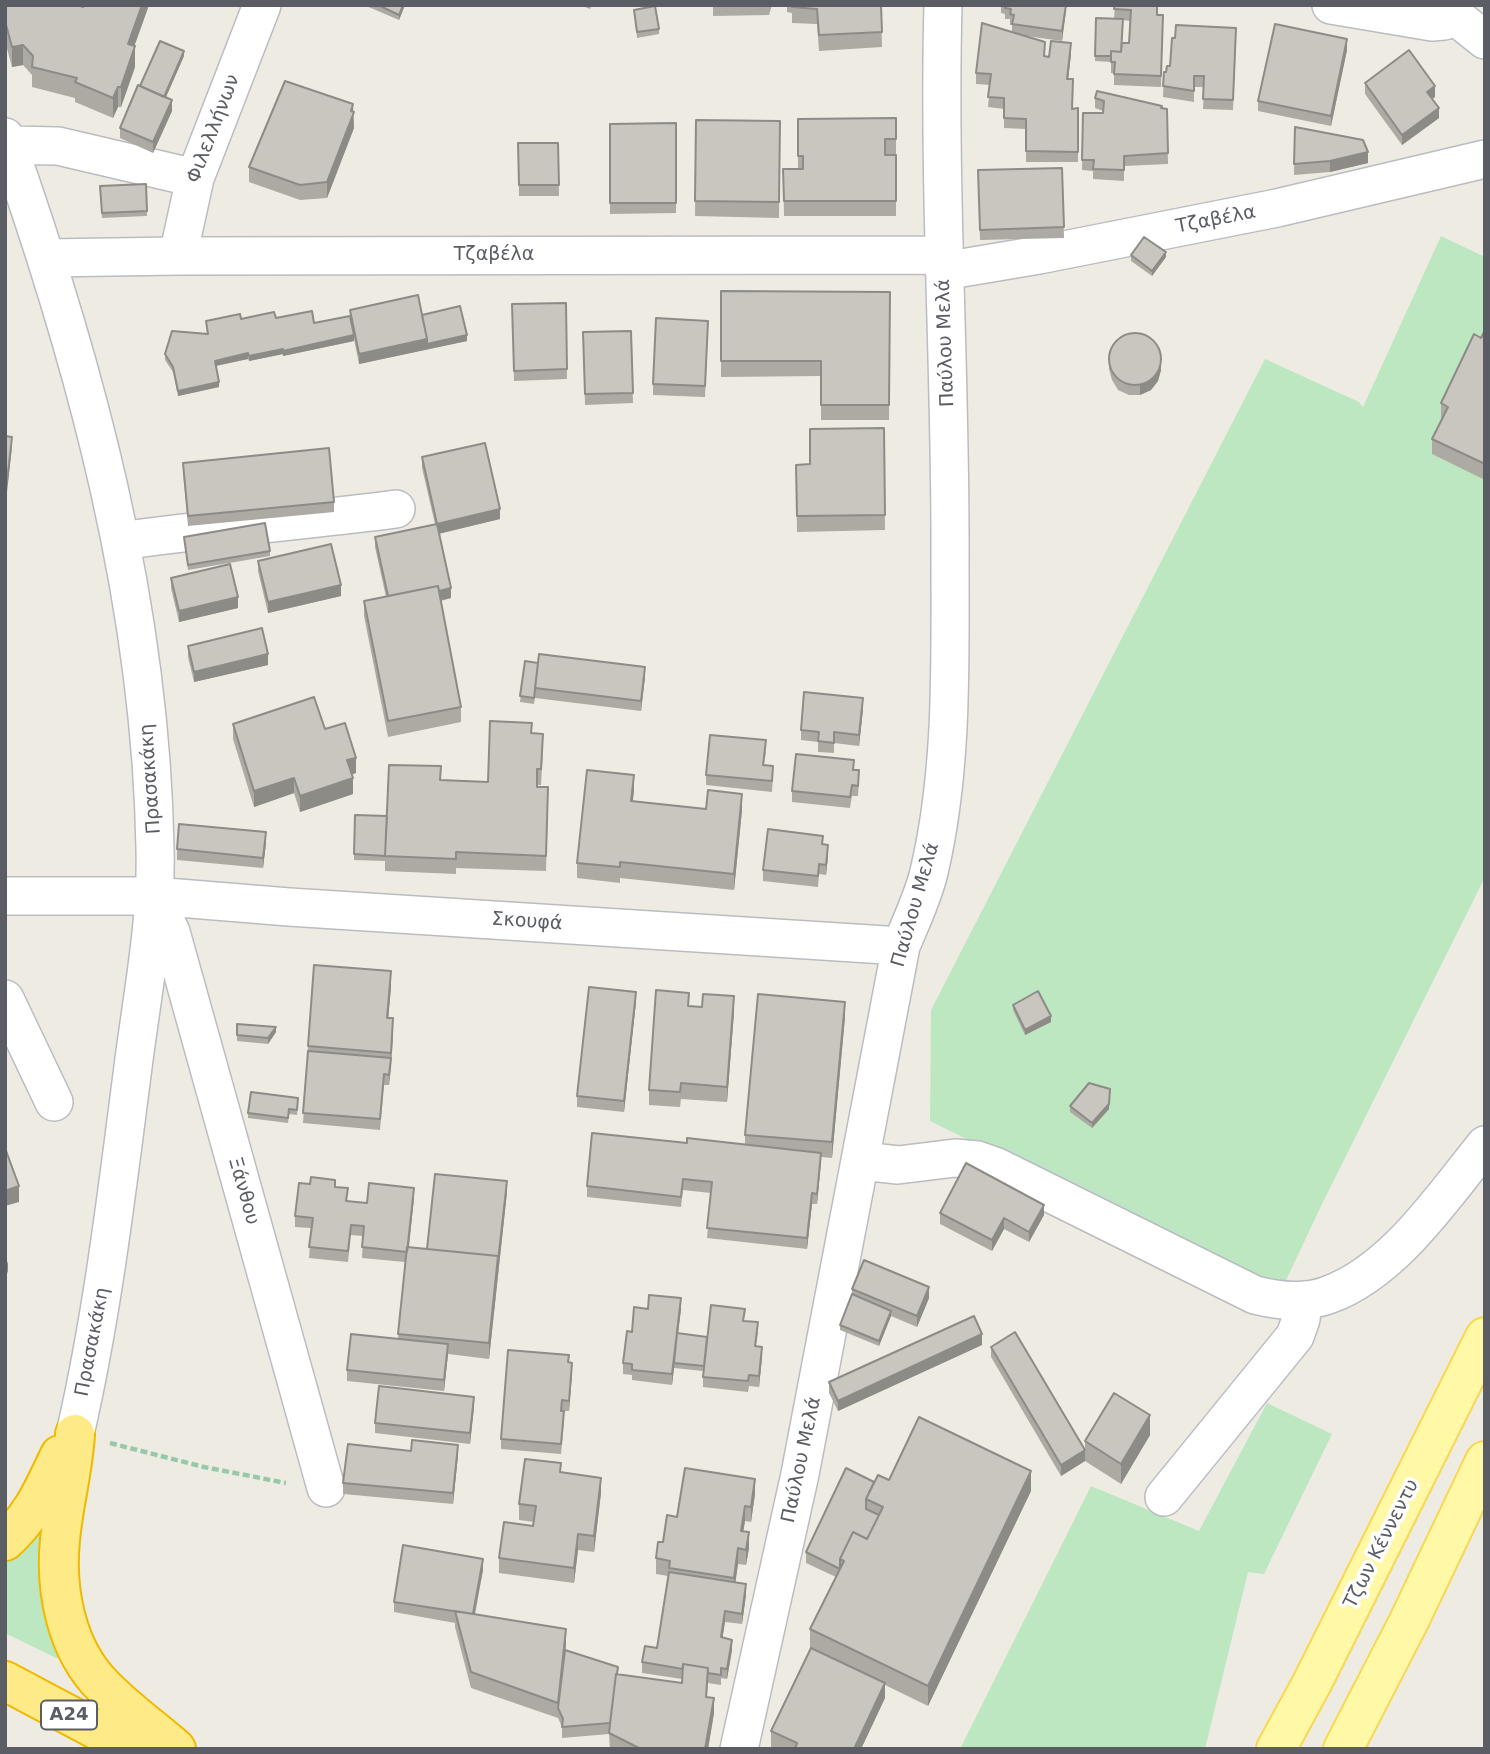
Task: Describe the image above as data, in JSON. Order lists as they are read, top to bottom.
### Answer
{
  "streets": {
    "highway": ["Α24"],
    "main road": ["Τζων Κέννεντυ"],
    "street": [
      "Φιλελλήνων",
      "Τζαβέλα",
      "Παύλου Μελά",
      "Πρασακάκη",
      "Σκουφά",
      "Ξάνθου"
    ]
  },
  "crossings": [
    ["Φιλελλήνων", "Τζαβέλα"],
    ["Τζαβέλα", "Παύλου Μελά"],
    ["Τζαβέλα", "Πρασακάκη"],
    ["Παύλου Μελά", "Σκουφά"],
    ["Πρασακάκη", "Σκουφά"],
    ["Πρασακάκη", "Ξάνθου"],
    ["Σκουφά", "Ξάνθου"]
  ]
}
